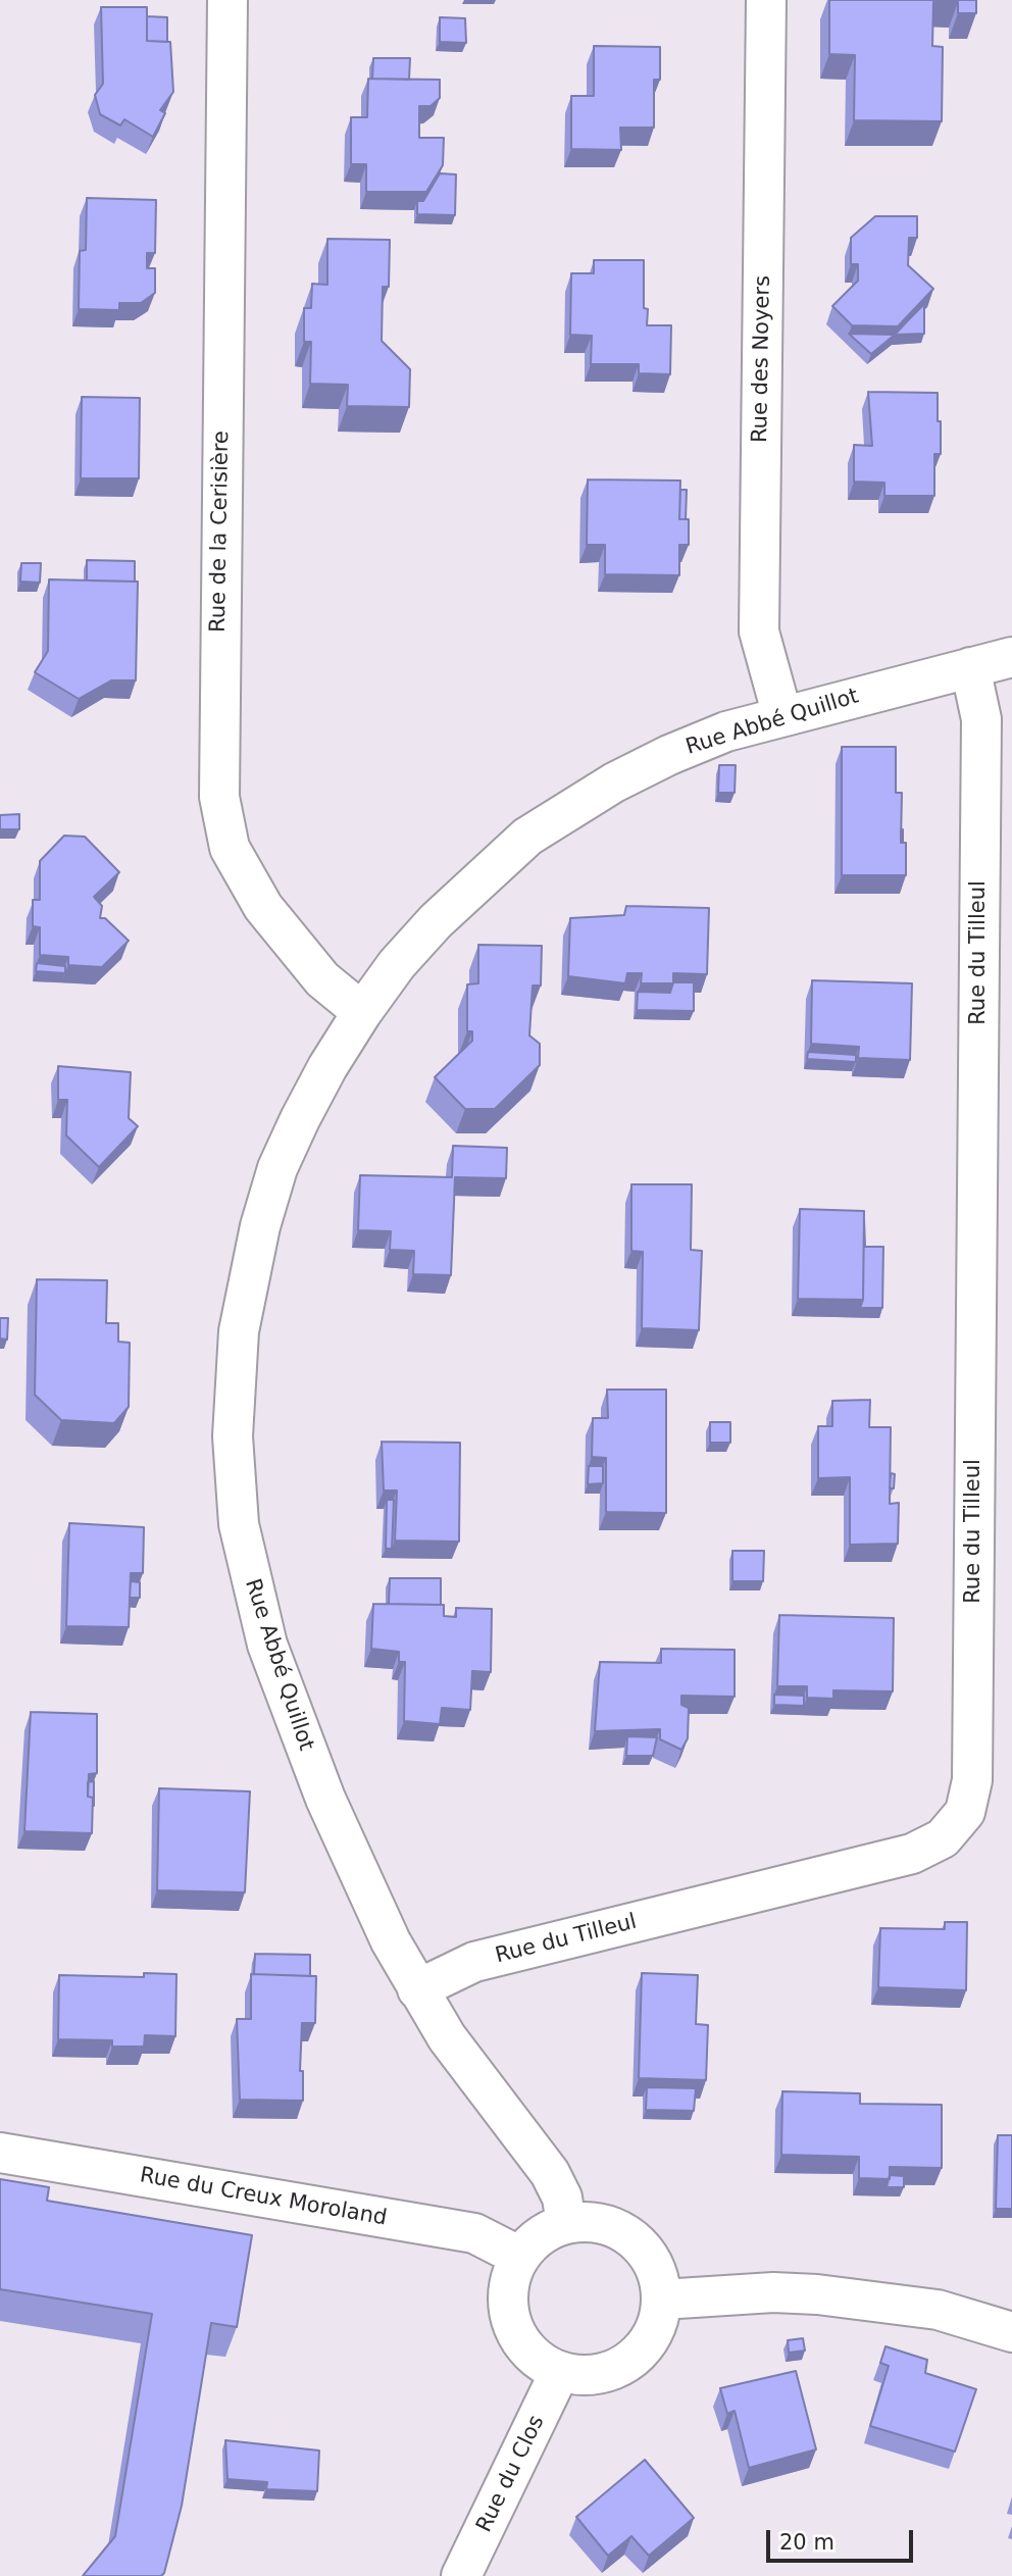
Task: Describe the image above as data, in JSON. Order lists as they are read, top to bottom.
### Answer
{
  "streets": {
    "street": [
      "Rue des Noyers",
      "Rue de la Cerisière",
      "Rue Abbé Quillot",
      "Rue du Tilleul",
      "Rue du Creux Moroland",
      "Rue du Clos"
    ]
  },
  "crossings": [
    ["Rue des Noyers", "Rue Abbé Quillot"],
    ["Rue de la Cerisière", "Rue Abbé Quillot"],
    ["Rue Abbé Quillot", "Rue du Tilleul"],
    ["Rue Abbé Quillot", "Rue du Creux Moroland"],
    ["Rue Abbé Quillot", "Rue du Clos"],
    ["Rue du Creux Moroland", "Rue du Clos"]
  ],
  "scale_bar": "20 m"
}
